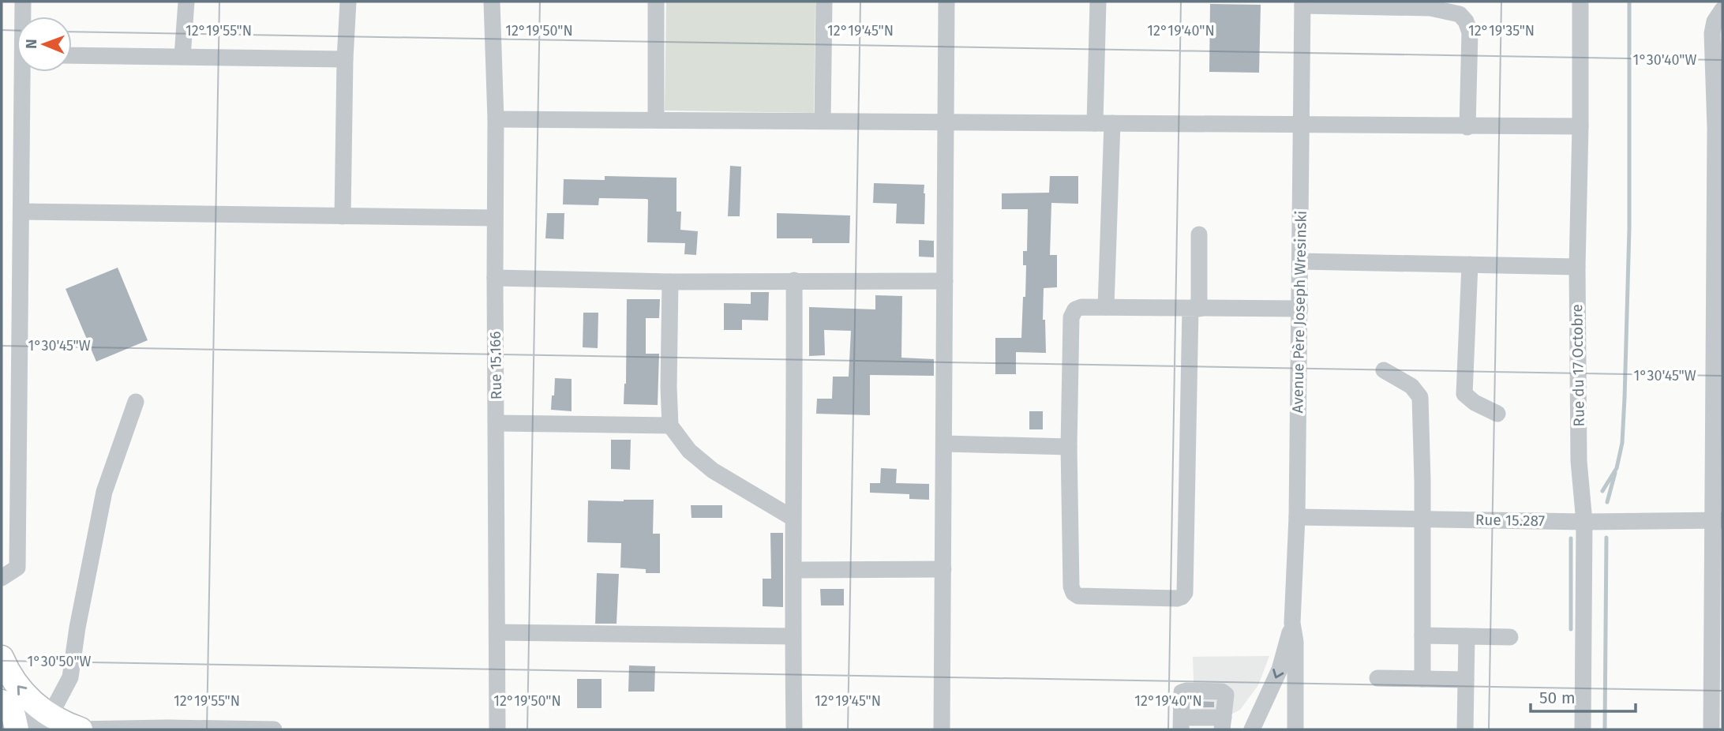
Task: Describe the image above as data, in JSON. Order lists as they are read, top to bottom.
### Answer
{
  "streets": {
    "street": [
      "Avenue Père Joseph Wresinski",
      "Rue 15.166",
      "Rue du 17 Octobre",
      "Rue 15.287"
    ]
  },
  "crossings": [
    ["Avenue Père Joseph Wresinski", "Rue 15.287"],
    ["Rue du 17 Octobre", "Rue 15.287"]
  ],
  "scale_bar": "50 m",
  "north": "left",
  "coordinates": [
    "12°19'55\"N",
    "12°19'50\"N",
    "12°19'45\"N",
    "12°19'40\"N",
    "12°19'35\"N",
    "1°30'40\"W",
    "1°30'45\"W",
    "1°30'50\"W"
  ]
}
